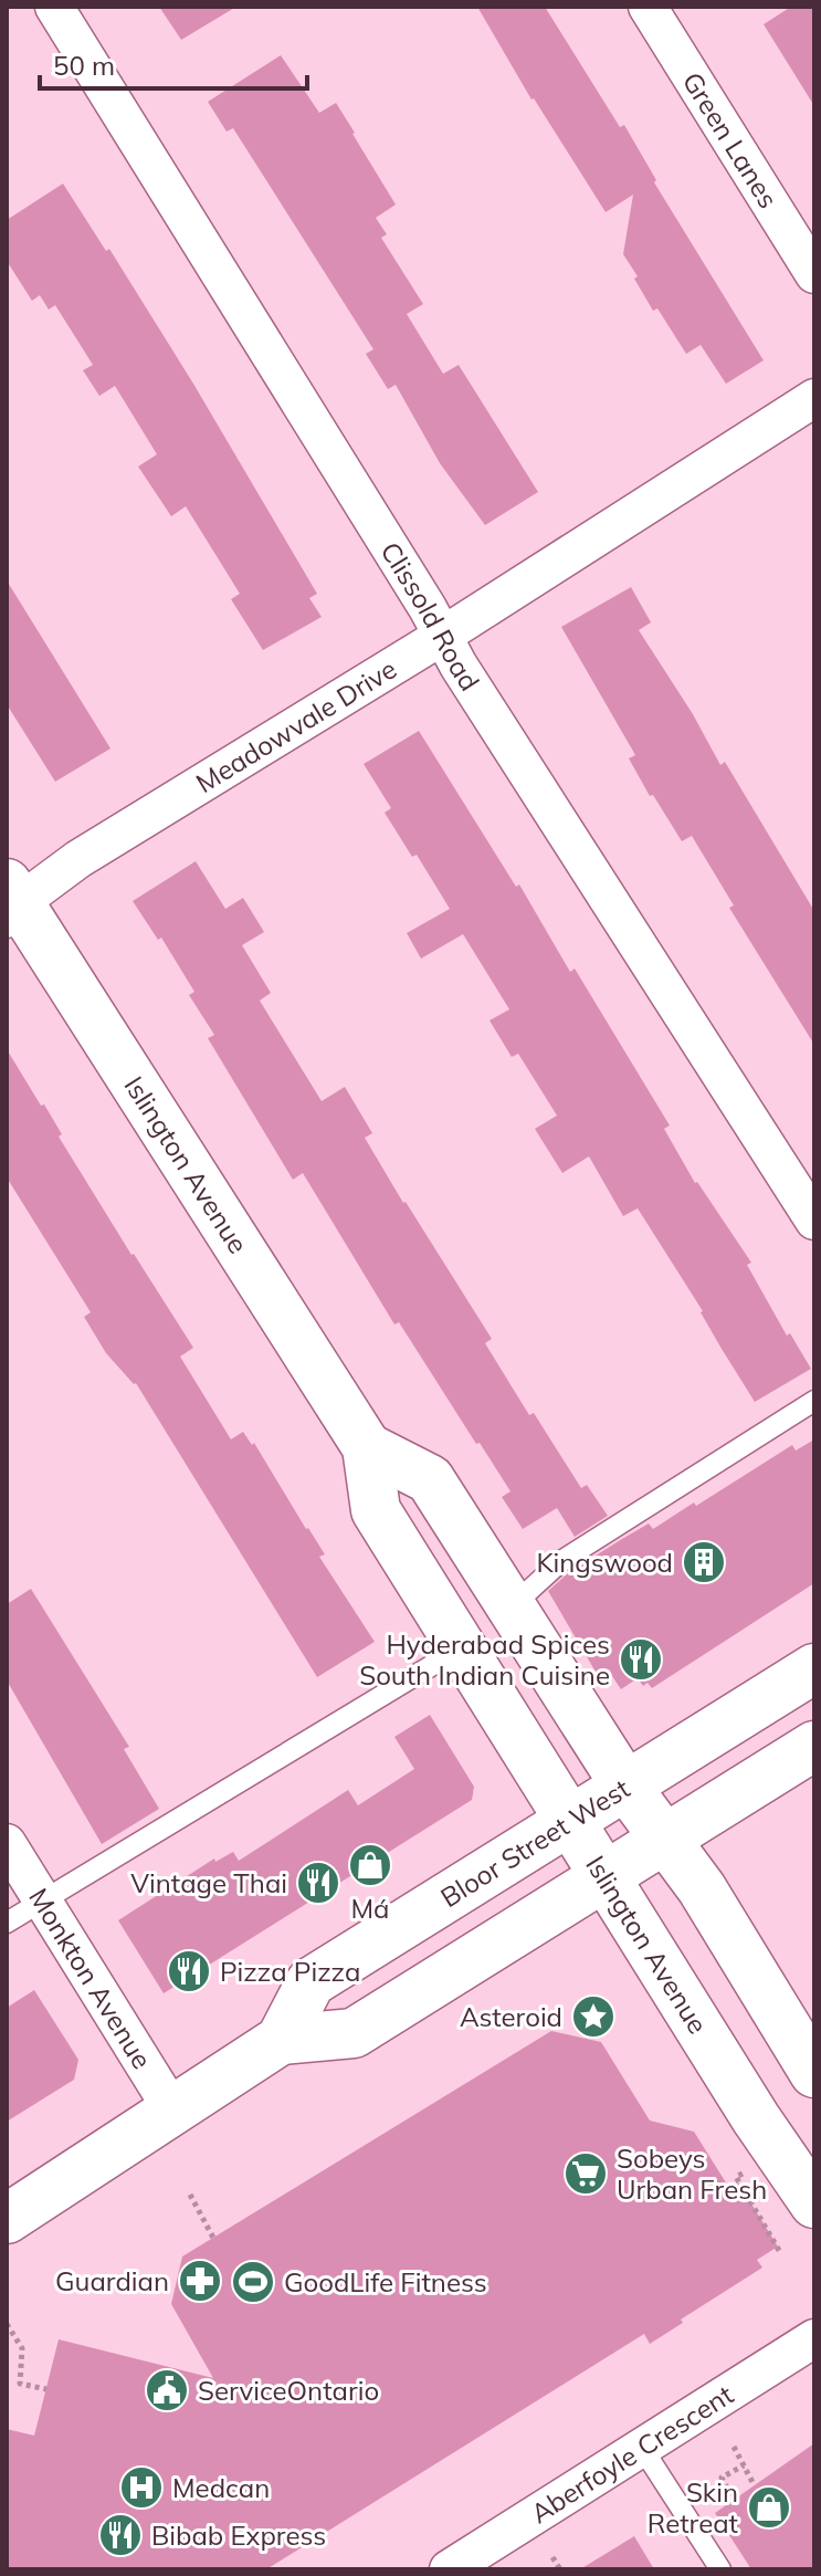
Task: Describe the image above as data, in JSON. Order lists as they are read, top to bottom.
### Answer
{
  "streets": {
    "main road": ["Islington Avenue", "Bloor Street West"],
    "street": [
      "Green Lanes",
      "Clissold Road",
      "Meadowvale Drive",
      "Monkton Avenue",
      "Aberfoyle Crescent"
    ]
  },
  "crossings": [
    ["Clissold Road", "Meadowvale Drive"],
    ["Meadowvale Drive", "Islington Avenue"],
    ["Islington Avenue", "Bloor Street West"],
    ["Bloor Street West", "Monkton Avenue"]
  ],
  "places": {
    "building": ["Kingswood"],
    "restaurant": [
      "Hyderabad Spices South Indian Cuisine",
      "Vintage Thai",
      "Pizza Pizza",
      "Bibab Express"
    ],
    "shop": ["Má", "Skin Retreat"],
    "place": ["Asteroid"],
    "supermarket": ["Sobeys Urban Fresh"],
    "pharmacy": ["Guardian"],
    "sports": ["GoodLife Fitness"],
    "public building": ["ServiceOntario"],
    "hospital": ["Medcan"]
  },
  "scale_bar": "50 m"
}
